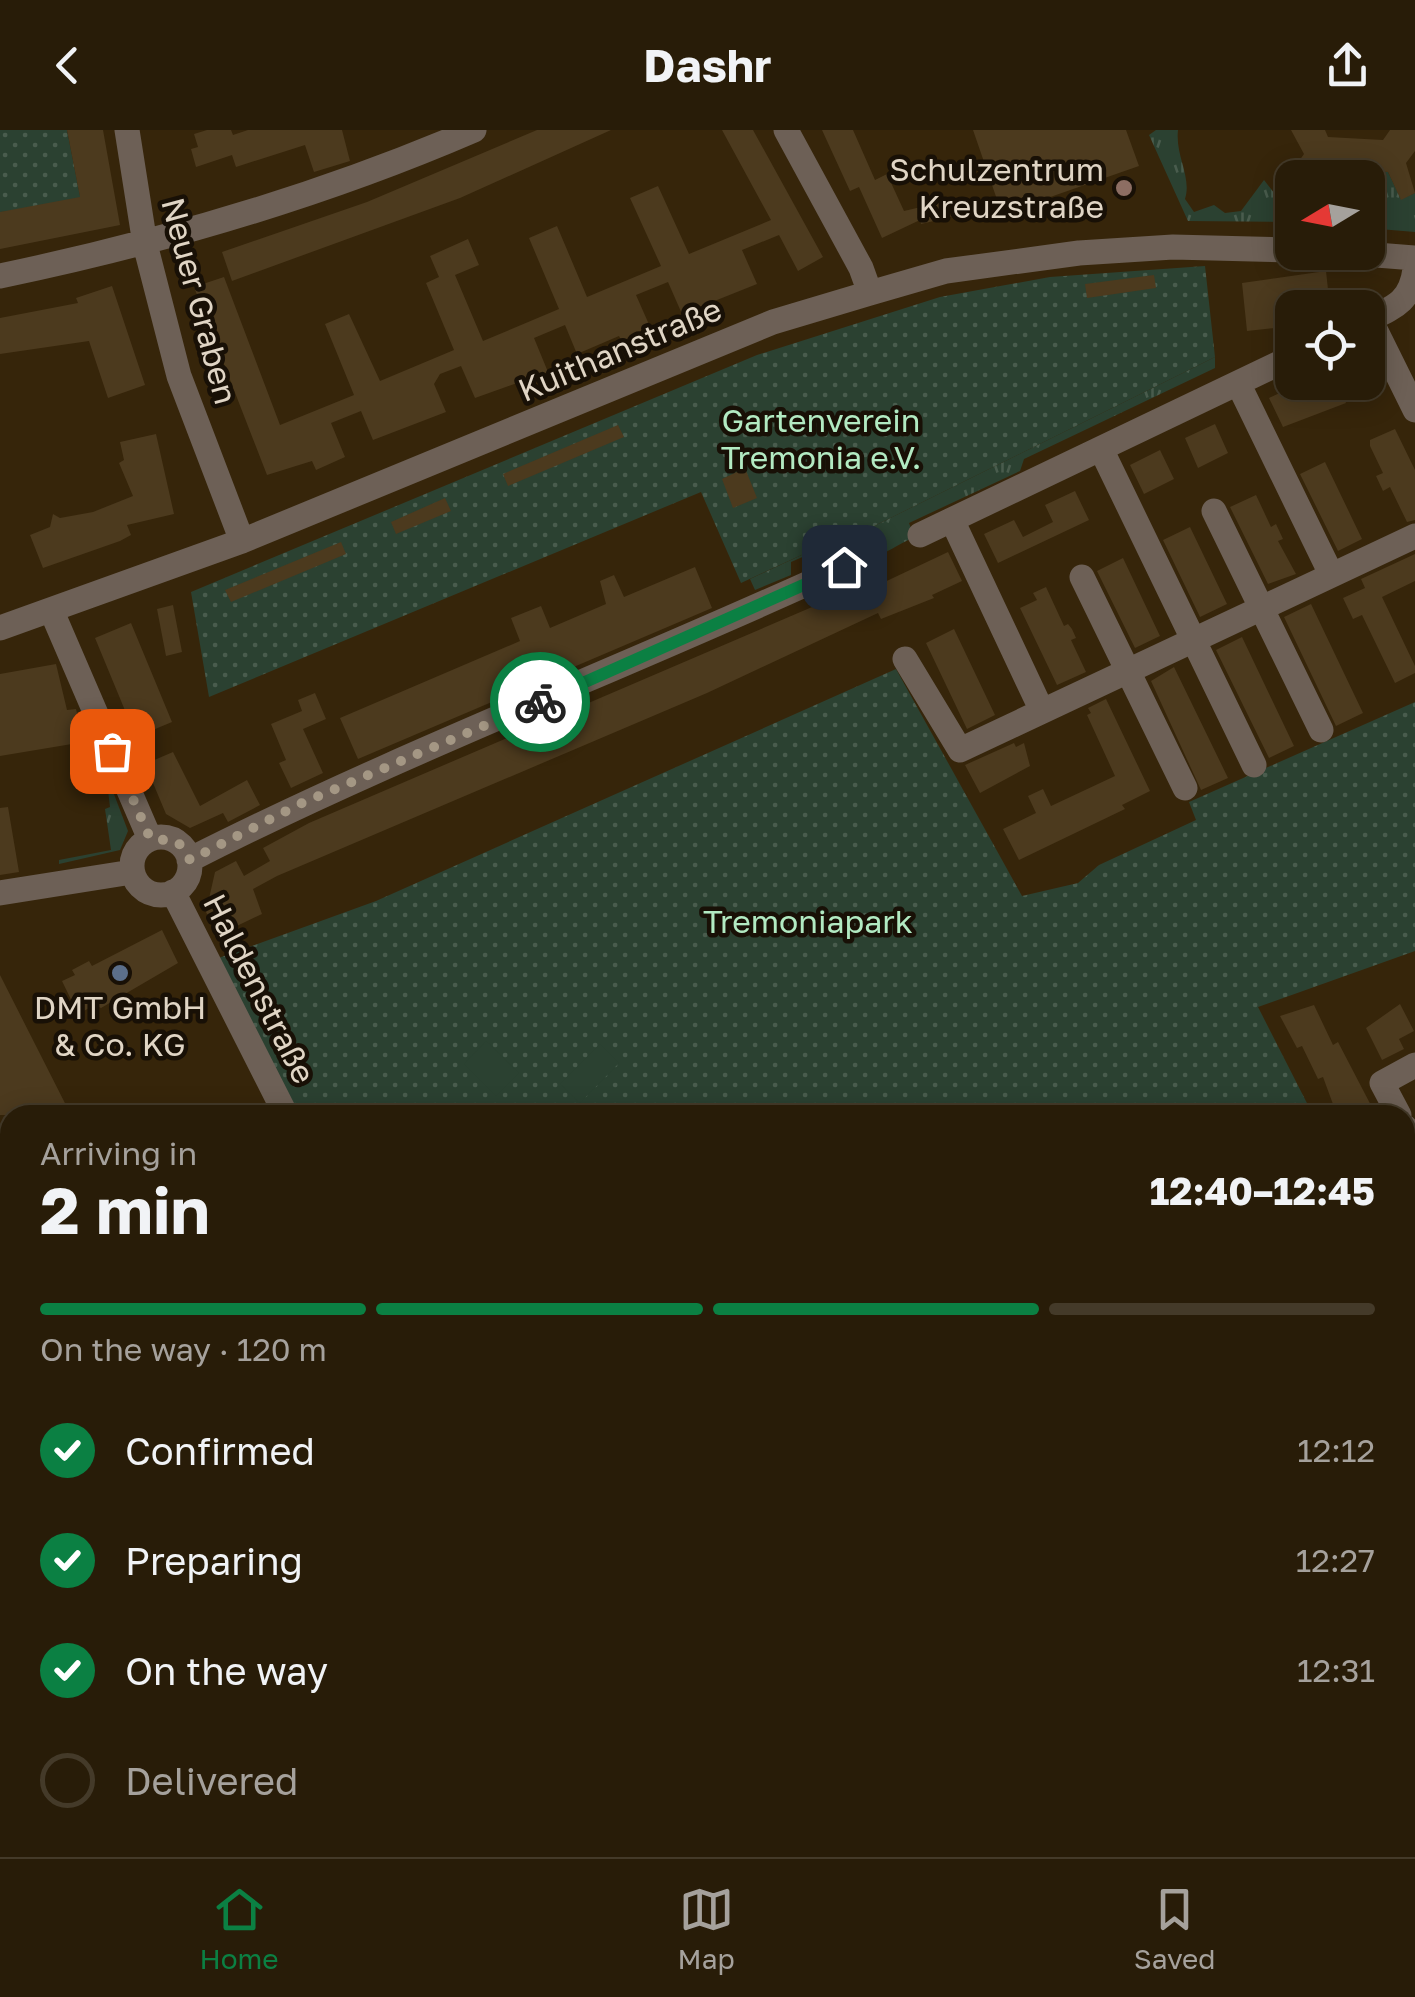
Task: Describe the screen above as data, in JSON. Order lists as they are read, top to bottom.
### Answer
{
  "streets": {
    "street": ["Neuer Graben", "Kuithanstraße", "Haldenstraße"]
  },
  "crossings": [
    ["Neuer Graben", "Kuithanstraße"]
  ],
  "parks": ["Gartenverein Tremonia e.V.", "Tremoniapark"],
  "places": ["Schulzentrum Kreuzstraße", "DMT GmbH & Co. KG"],
  "north": "left",
  "page": {
    "header": "Dashr",
    "heading": ["2 min", "Arriving in", "12:40–12:45"],
    "bar": "On the way · 120 m",
    "list": [
      ["Confirmed", "12:12"],
      ["Preparing", "12:27"],
      ["On the way", "12:31"],
      "Delivered"
    ],
    "tabs": ["Home", "Map", "Saved"]
  }
}
